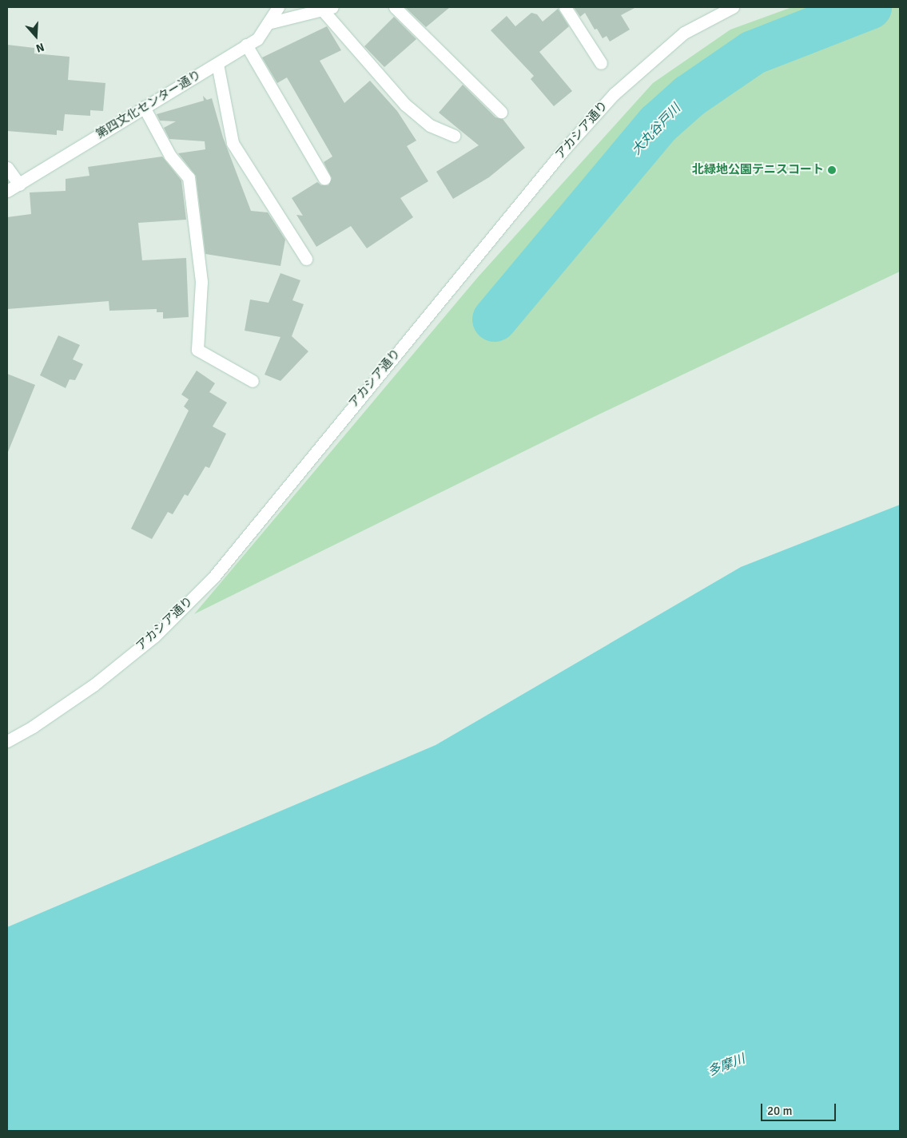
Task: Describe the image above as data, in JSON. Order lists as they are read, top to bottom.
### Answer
{
  "streets": {
    "street": ["第四文化センター通り", "アカシア通り"]
  },
  "water": ["大丸谷戸川", "多摩川"],
  "places": ["北緑地公園テニスコート"],
  "scale_bar": "20 m",
  "north": "bottom"
}
